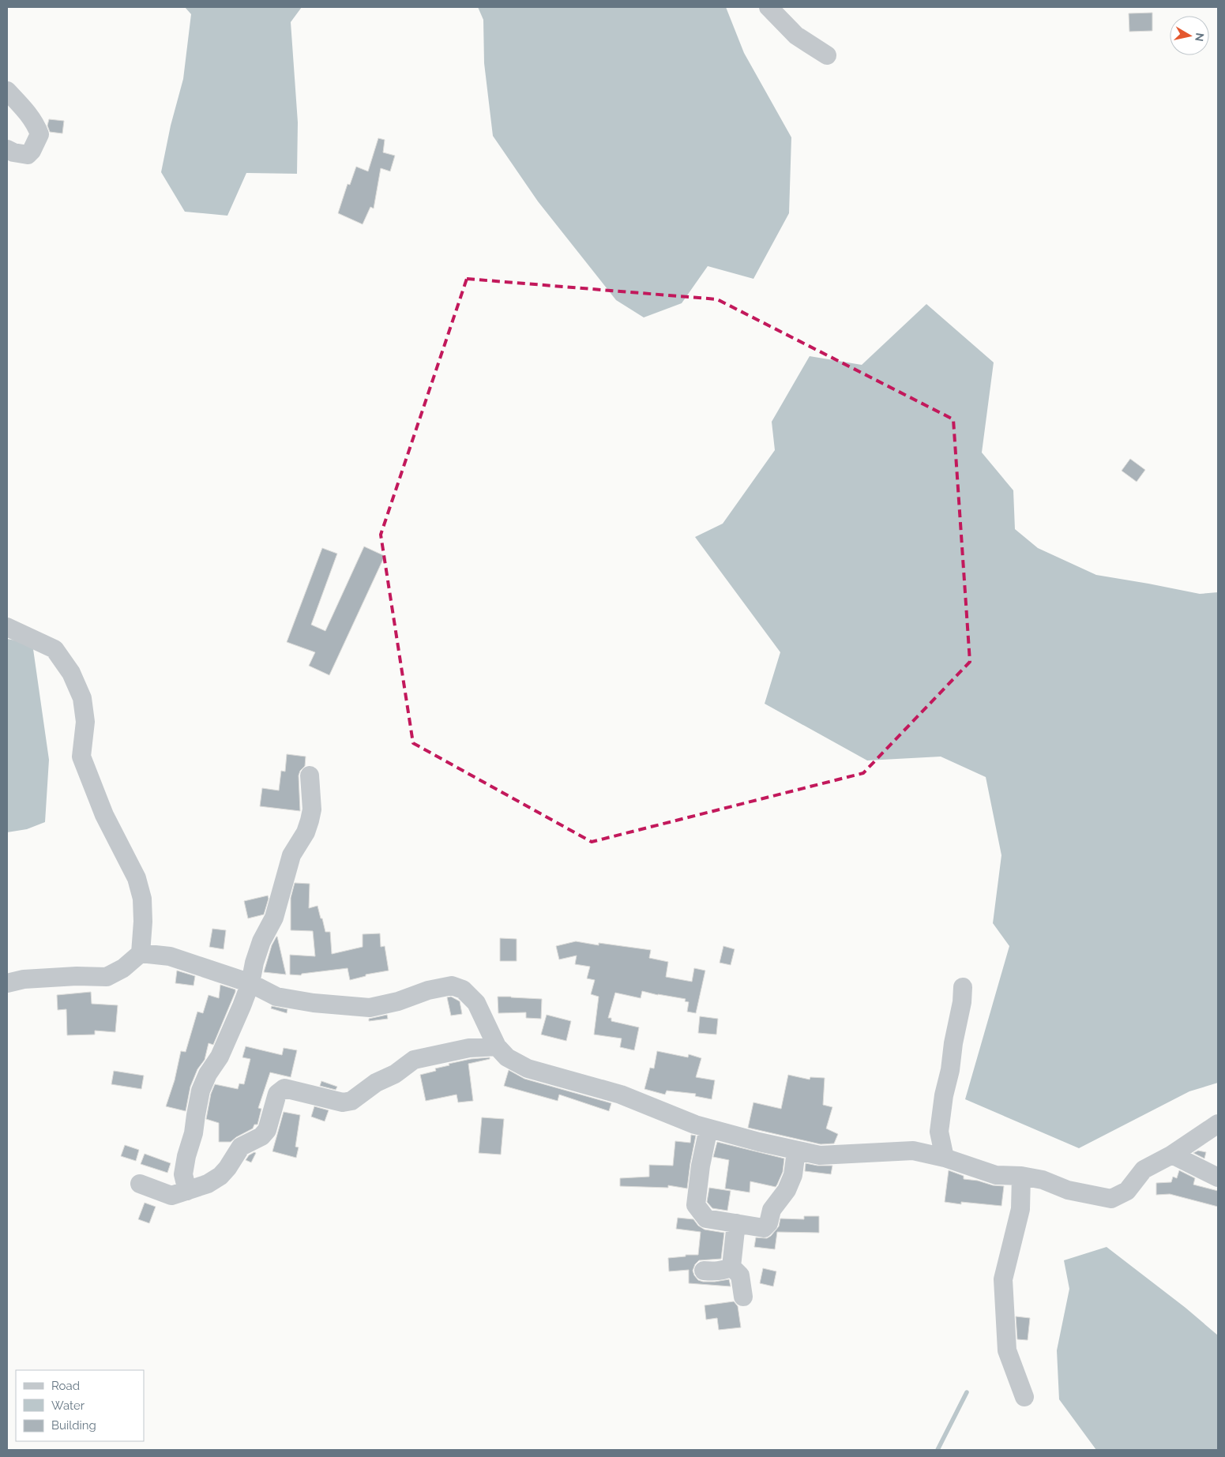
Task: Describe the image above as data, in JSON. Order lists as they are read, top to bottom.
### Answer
{
  "legend": ["Road", "Water", "Building"],
  "north": "right"
}
